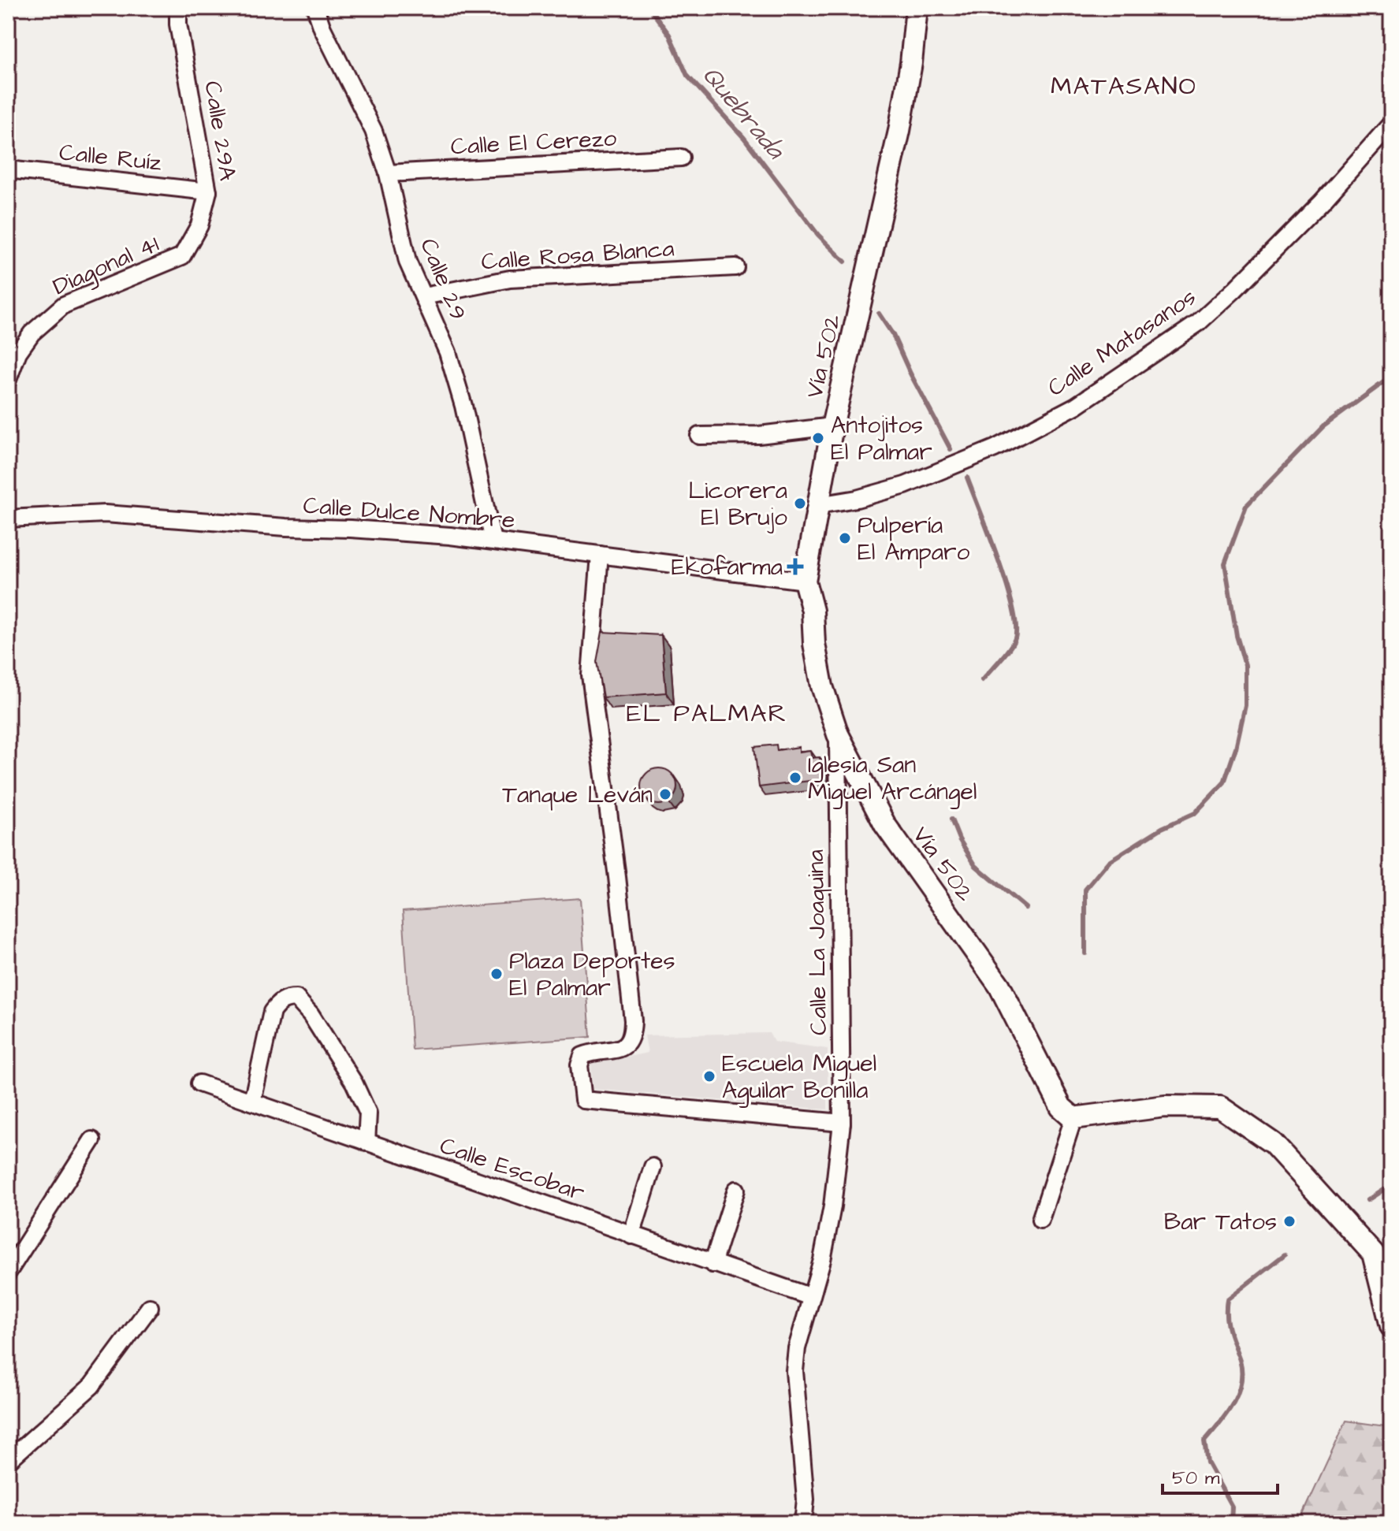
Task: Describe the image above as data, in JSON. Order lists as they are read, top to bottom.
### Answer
{
  "streets": {
    "street": [
      "Calle 29A",
      "Calle El Cerezo",
      "Calle Ruíz",
      "Calle Rosa Blanca",
      "Diagonal 41",
      "Calle 29",
      "Calle Matasanos",
      "Vía 502",
      "Calle Dulce Nombre",
      "Calle La Joaquina",
      "Calle Escobar"
    ]
  },
  "crossings": [
    ["Calle 29A", "Calle Ruíz"],
    ["Calle 29A", "Diagonal 41"],
    ["Calle El Cerezo", "Calle 29"],
    ["Calle Rosa Blanca", "Calle 29"],
    ["Calle 29", "Calle Dulce Nombre"],
    ["Calle Matasanos", "Vía 502"],
    ["Vía 502", "Calle Dulce Nombre"],
    ["Vía 502", "Calle La Joaquina"],
    ["Calle La Joaquina", "Calle Escobar"]
  ],
  "districts": ["MATASANO", "EL PALMAR"],
  "water": ["Quebrada"],
  "places": {
    "other": [
      "Antojitos El Palmar",
      "Licorera El Brujo",
      "Pulpería El Amparo",
      "Iglesia San Miguel Arcángel",
      "Tanque Leván",
      "Plaza Deportes El Palmar",
      "Escuela Miguel Aguilar Bonilla",
      "Bar Tatos"
    ],
    "health": ["Ekofarma"]
  },
  "scale_bar": "50 m"
}
